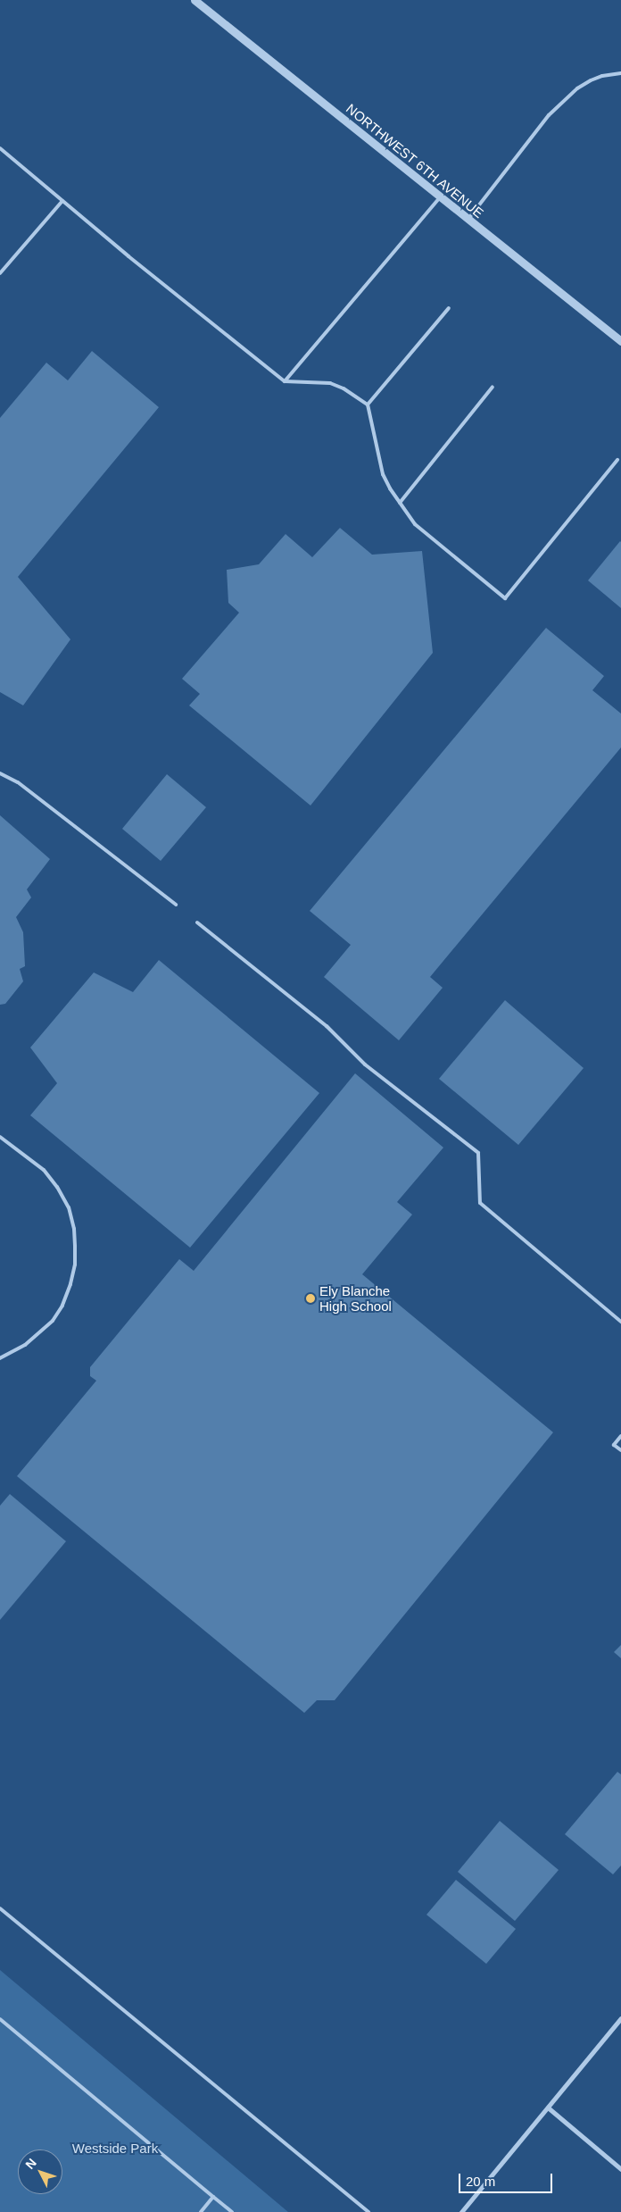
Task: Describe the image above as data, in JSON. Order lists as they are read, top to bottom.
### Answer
{
  "streets": {
    "street": ["NORTHWEST 6TH AVENUE"]
  },
  "parks": ["Westside Park"],
  "places": ["Ely Blanche High School"],
  "scale_bar": "20 m",
  "north": "top left"
}
